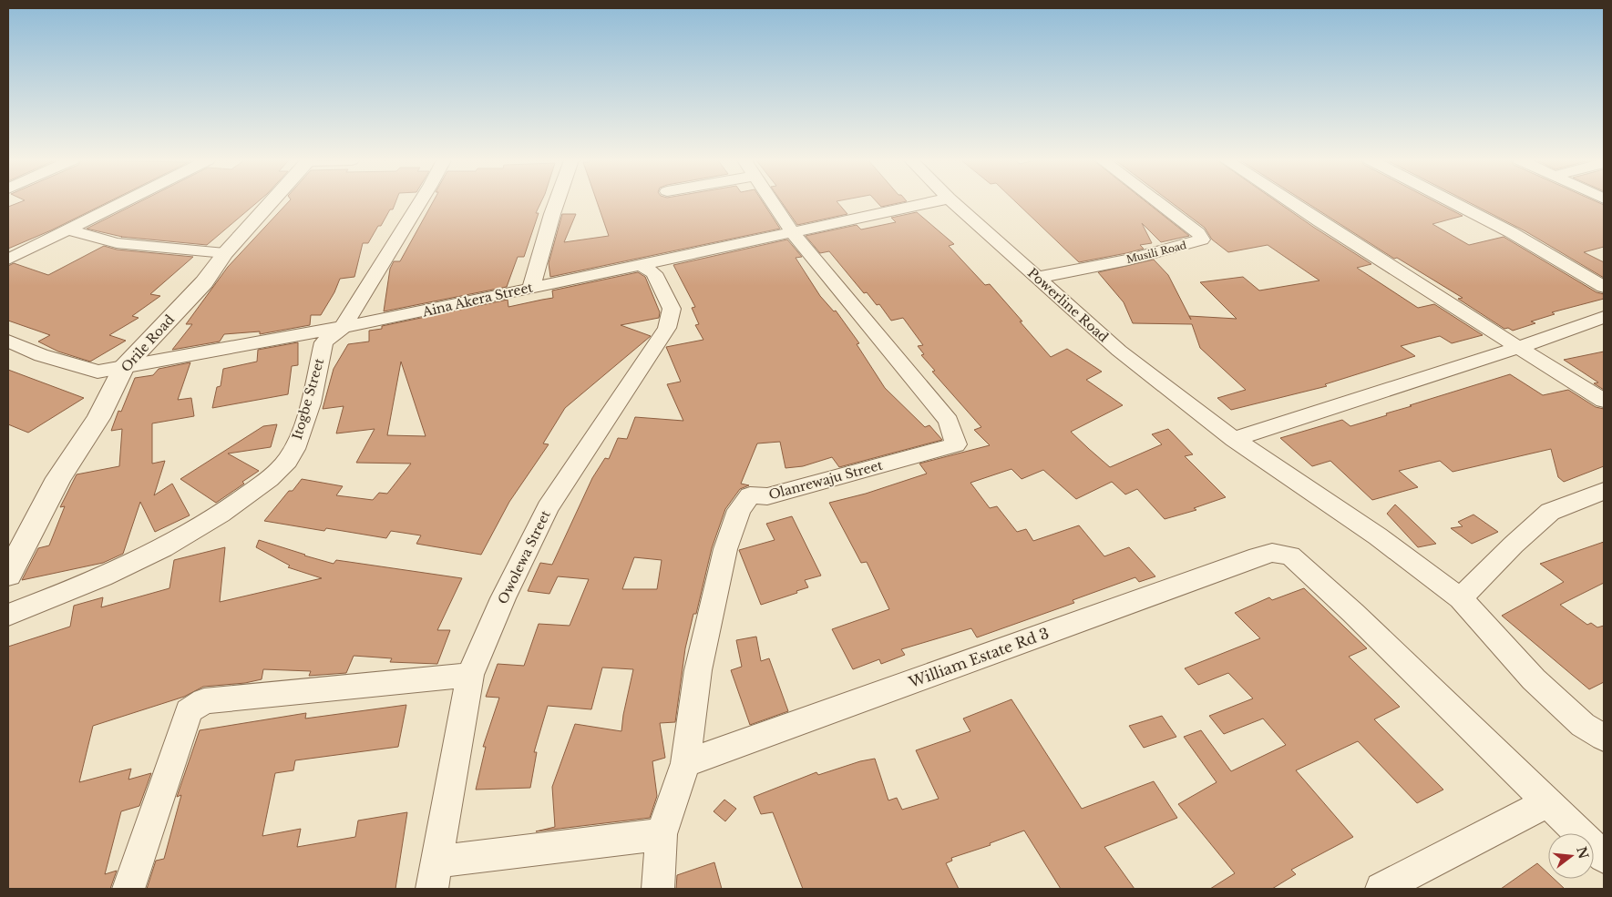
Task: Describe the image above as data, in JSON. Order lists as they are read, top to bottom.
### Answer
{
  "streets": {
    "street": [
      "Musili Road",
      "Aina Akera Street",
      "Powerline Road",
      "Orile Road",
      "Itogbe Street",
      "Olanrewaju Street",
      "Owolewa Street",
      "William Estate Rd 3"
    ]
  },
  "crossings": [
    ["Musili Road", "Powerline Road"],
    ["Aina Akera Street", "Orile Road"],
    ["Aina Akera Street", "Itogbe Street"],
    ["Aina Akera Street", "Olanrewaju Street"],
    ["Aina Akera Street", "Owolewa Street"],
    ["Olanrewaju Street", "William Estate Rd 3"]
  ],
  "north": "right"
}
